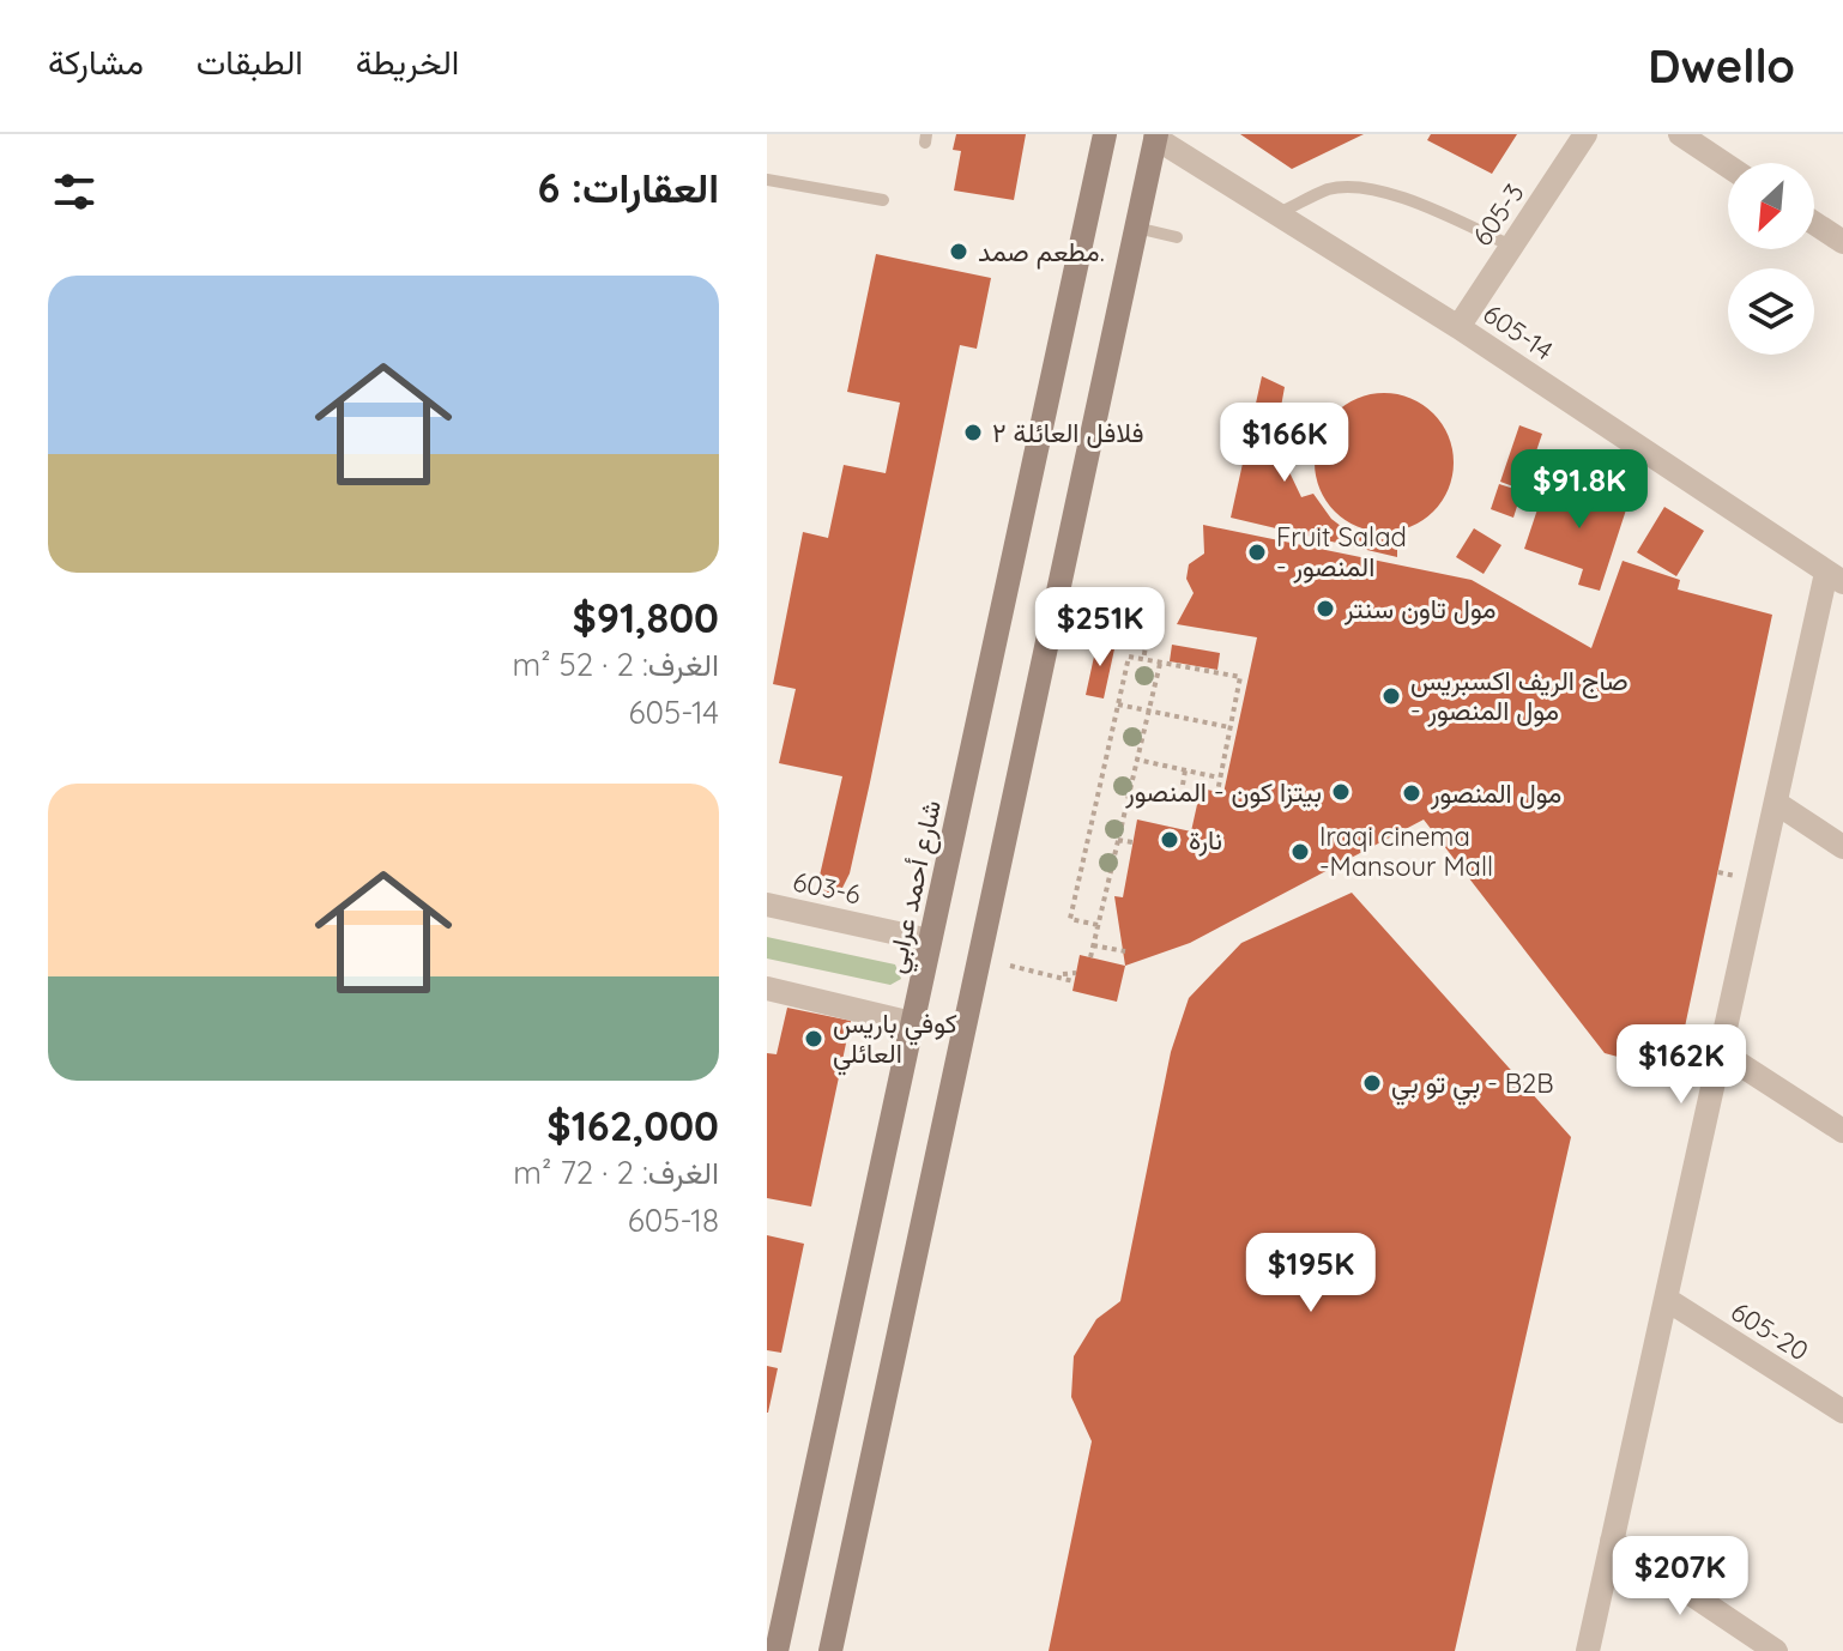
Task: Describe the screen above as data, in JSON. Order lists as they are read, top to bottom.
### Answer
{
  "streets": {
    "main road": ["شارع أحمد عرابي"],
    "street": [
      "605-3",
      "605-14",
      "603-6",
      "605-20"
    ]
  },
  "crossings": [
    ["605-3", "605-14"],
    ["شارع أحمد عرابي", "603-6"]
  ],
  "places": [
    "مطعم صمد.",
    "فلافل العائلة ٢",
    "Fruit Salad - المنصور",
    "مول تاون سنتر",
    "صاج الريف اكسبريس - مول المنصور",
    "بيتزا كون - المنصور",
    "مول المنصور",
    "نارة",
    "Iraqi cinema -Mansour Mall",
    "كوفي باريس العائلي",
    "بي تو بي - B2B"
  ],
  "north": "bottom left",
  "page": {
    "header": "Dwello",
    "nav": ["الخريطة", "الطبقات", "مشاركة"],
    "heading": "العقارات: 6",
    "list": [
      {
        "name": "$91,800",
        "note": "الغرف: 2 · 52 m² · 605-14"
      },
      {
        "name": "$162,000",
        "note": "الغرف: 2 · 72 m² · 605-18"
      }
    ],
    "price": [
      "$166K",
      "$91.8K",
      "$251K",
      "$162K",
      "$195K",
      "$207K"
    ]
  }
}
